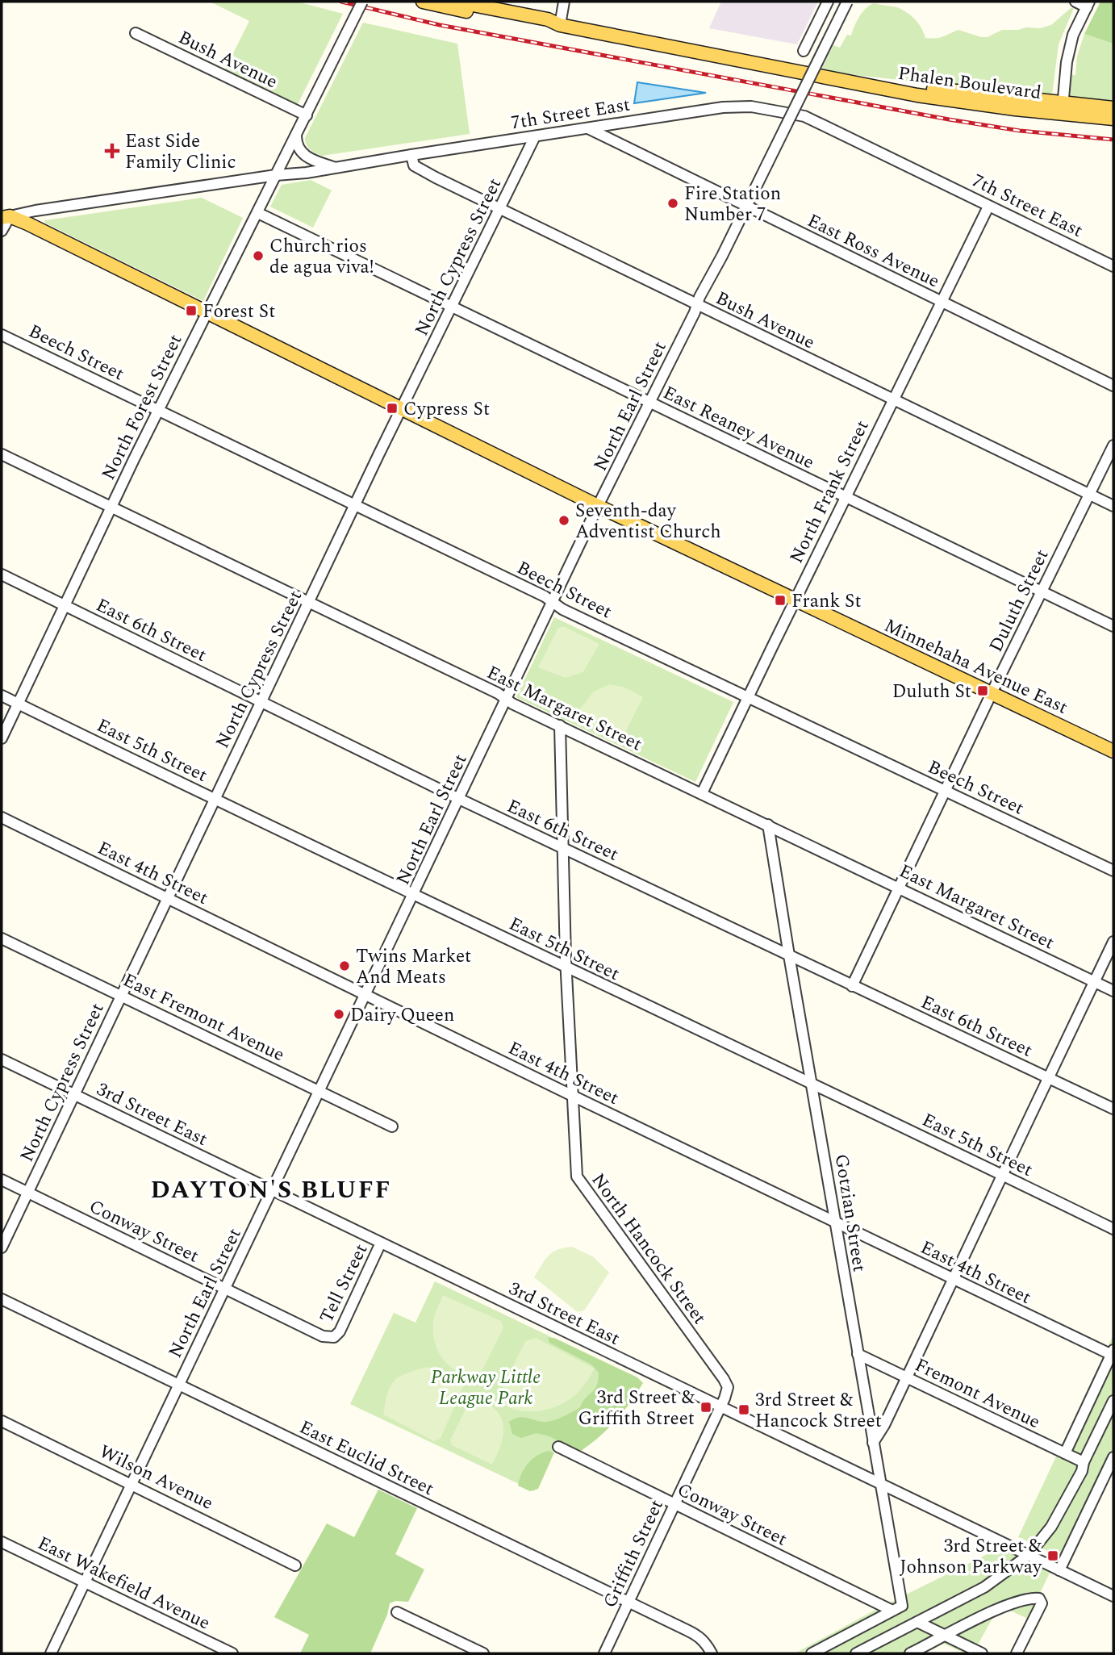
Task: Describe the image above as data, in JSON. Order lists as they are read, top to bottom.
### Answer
{
  "streets": {
    "main road": ["Phalen Boulevard", "Minnehaha Avenue East"],
    "street": [
      "Bush Avenue",
      "7th Street East",
      "East Ross Avenue",
      "North Cypress Street",
      "Beech Street",
      "North Earl Street",
      "North Forest Street",
      "East Reaney Avenue",
      "North Frank Street",
      "Duluth Street",
      "East 6th Street",
      "East Margaret Street",
      "East 5th Street",
      "East 4th Street",
      "East Fremont Avenue",
      "3rd Street East",
      "Gotzian Street",
      "Conway Street",
      "North Hancock Street",
      "Tell Street",
      "Fremont Avenue",
      "East Euclid Street",
      "Wilson Avenue",
      "Griffith Street",
      "East Wakefield Avenue"
    ]
  },
  "crossings": [
    ["Bush Avenue", "7th Street East"],
    ["Bush Avenue", "North Cypress Street"],
    ["Bush Avenue", "North Earl Street"],
    ["Bush Avenue", "North Forest Street"],
    ["Bush Avenue", "North Frank Street"],
    ["Bush Avenue", "Duluth Street"],
    ["7th Street East", "East Ross Avenue"],
    ["7th Street East", "North Cypress Street"],
    ["7th Street East", "North Forest Street"],
    ["7th Street East", "North Frank Street"],
    ["7th Street East", "Minnehaha Avenue East"],
    ["East Ross Avenue", "North Earl Street"],
    ["East Ross Avenue", "North Frank Street"],
    ["North Cypress Street", "Beech Street"],
    ["North Cypress Street", "East Reaney Avenue"],
    ["North Cypress Street", "East 6th Street"],
    ["North Cypress Street", "Minnehaha Avenue East"],
    ["North Cypress Street", "East Margaret Street"],
    ["North Cypress Street", "East 5th Street"],
    ["North Cypress Street", "East 4th Street"],
    ["North Cypress Street", "East Fremont Avenue"],
    ["North Cypress Street", "3rd Street East"],
    ["North Cypress Street", "Conway Street"],
    ["Beech Street", "North Earl Street"],
    ["Beech Street", "North Forest Street"],
    ["Beech Street", "North Frank Street"],
    ["Beech Street", "Duluth Street"],
    ["North Earl Street", "East Reaney Avenue"],
    ["North Earl Street", "East 6th Street"],
    ["North Earl Street", "Minnehaha Avenue East"],
    ["North Earl Street", "East Margaret Street"],
    ["North Earl Street", "East 5th Street"],
    ["North Earl Street", "East 4th Street"],
    ["North Earl Street", "East Fremont Avenue"],
    ["North Earl Street", "3rd Street East"],
    ["North Earl Street", "Conway Street"],
    ["North Earl Street", "East Euclid Street"],
    ["North Earl Street", "Wilson Avenue"],
    ["North Earl Street", "East Wakefield Avenue"],
    ["North Forest Street", "East Reaney Avenue"],
    ["North Forest Street", "East 6th Street"],
    ["North Forest Street", "Minnehaha Avenue East"],
    ["North Forest Street", "East Margaret Street"],
    ["North Forest Street", "East 5th Street"],
    ["East Reaney Avenue", "North Frank Street"],
    ["East Reaney Avenue", "Duluth Street"],
    ["North Frank Street", "Minnehaha Avenue East"],
    ["North Frank Street", "East Margaret Street"],
    ["Duluth Street", "East 6th Street"],
    ["Duluth Street", "Minnehaha Avenue East"],
    ["Duluth Street", "East Margaret Street"],
    ["East 6th Street", "Gotzian Street"],
    ["East 6th Street", "North Hancock Street"],
    ["East Margaret Street", "Gotzian Street"],
    ["East Margaret Street", "North Hancock Street"],
    ["East 5th Street", "Gotzian Street"],
    ["East 5th Street", "North Hancock Street"],
    ["East 4th Street", "Gotzian Street"],
    ["East 4th Street", "North Hancock Street"],
    ["3rd Street East", "Gotzian Street"],
    ["3rd Street East", "North Hancock Street"],
    ["3rd Street East", "Tell Street"],
    ["3rd Street East", "Griffith Street"],
    ["Gotzian Street", "Conway Street"],
    ["Gotzian Street", "Fremont Avenue"],
    ["Conway Street", "Tell Street"],
    ["Conway Street", "Griffith Street"],
    ["North Hancock Street", "Griffith Street"],
    ["East Euclid Street", "Griffith Street"]
  ],
  "districts": ["DAYTON'S BLUFF"],
  "parks": ["Parkway Little League Park"],
  "places": {
    "health": ["East Side Family Clinic"],
    "other": [
      "Fire Station Number 7",
      "Church rios de agua viva!",
      "Seventh-day Adventist Church",
      "Twins Market And Meats",
      "Dairy Queen"
    ],
    "transit": [
      "Forest St",
      "Cypress St",
      "Frank St",
      "Duluth St",
      "3rd Street & Griffith Street",
      "3rd Street & Hancock Street",
      "3rd Street & Johnson Parkway"
    ]
  }
}
